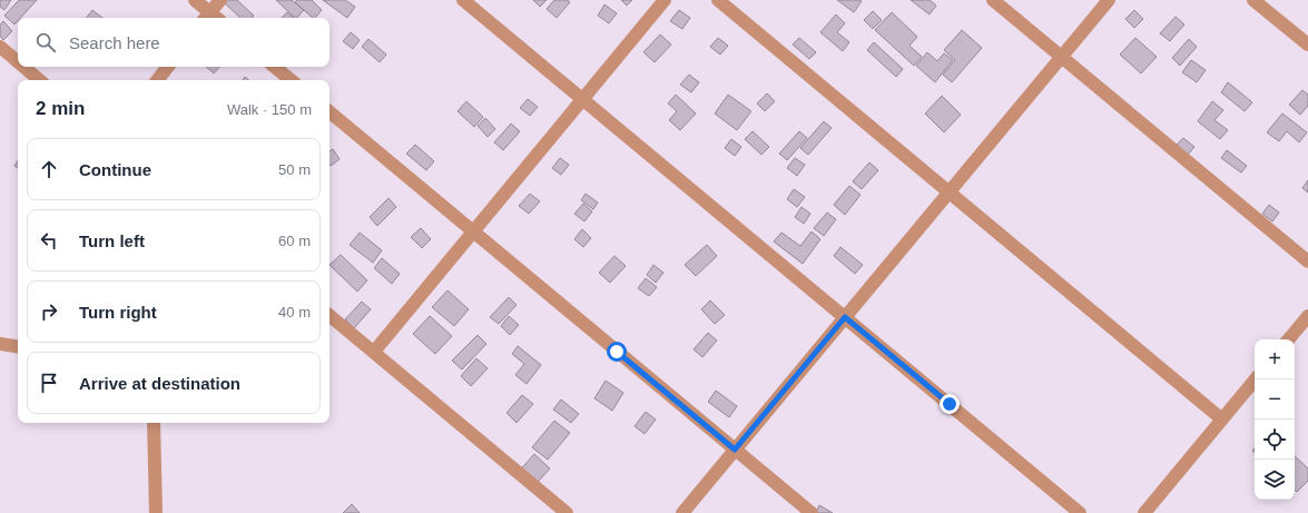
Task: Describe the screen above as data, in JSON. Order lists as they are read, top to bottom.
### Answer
{
  "page": {
    "search": "Search here",
    "heading": ["2 min", "Walk · 150 m"],
    "list": [
      ["Continue", "50 m"],
      ["Turn left", "60 m"],
      ["Turn right", "40 m"],
      "Arrive at destination"
    ],
    "map_buttons": ["+", "−"]
  }
}
